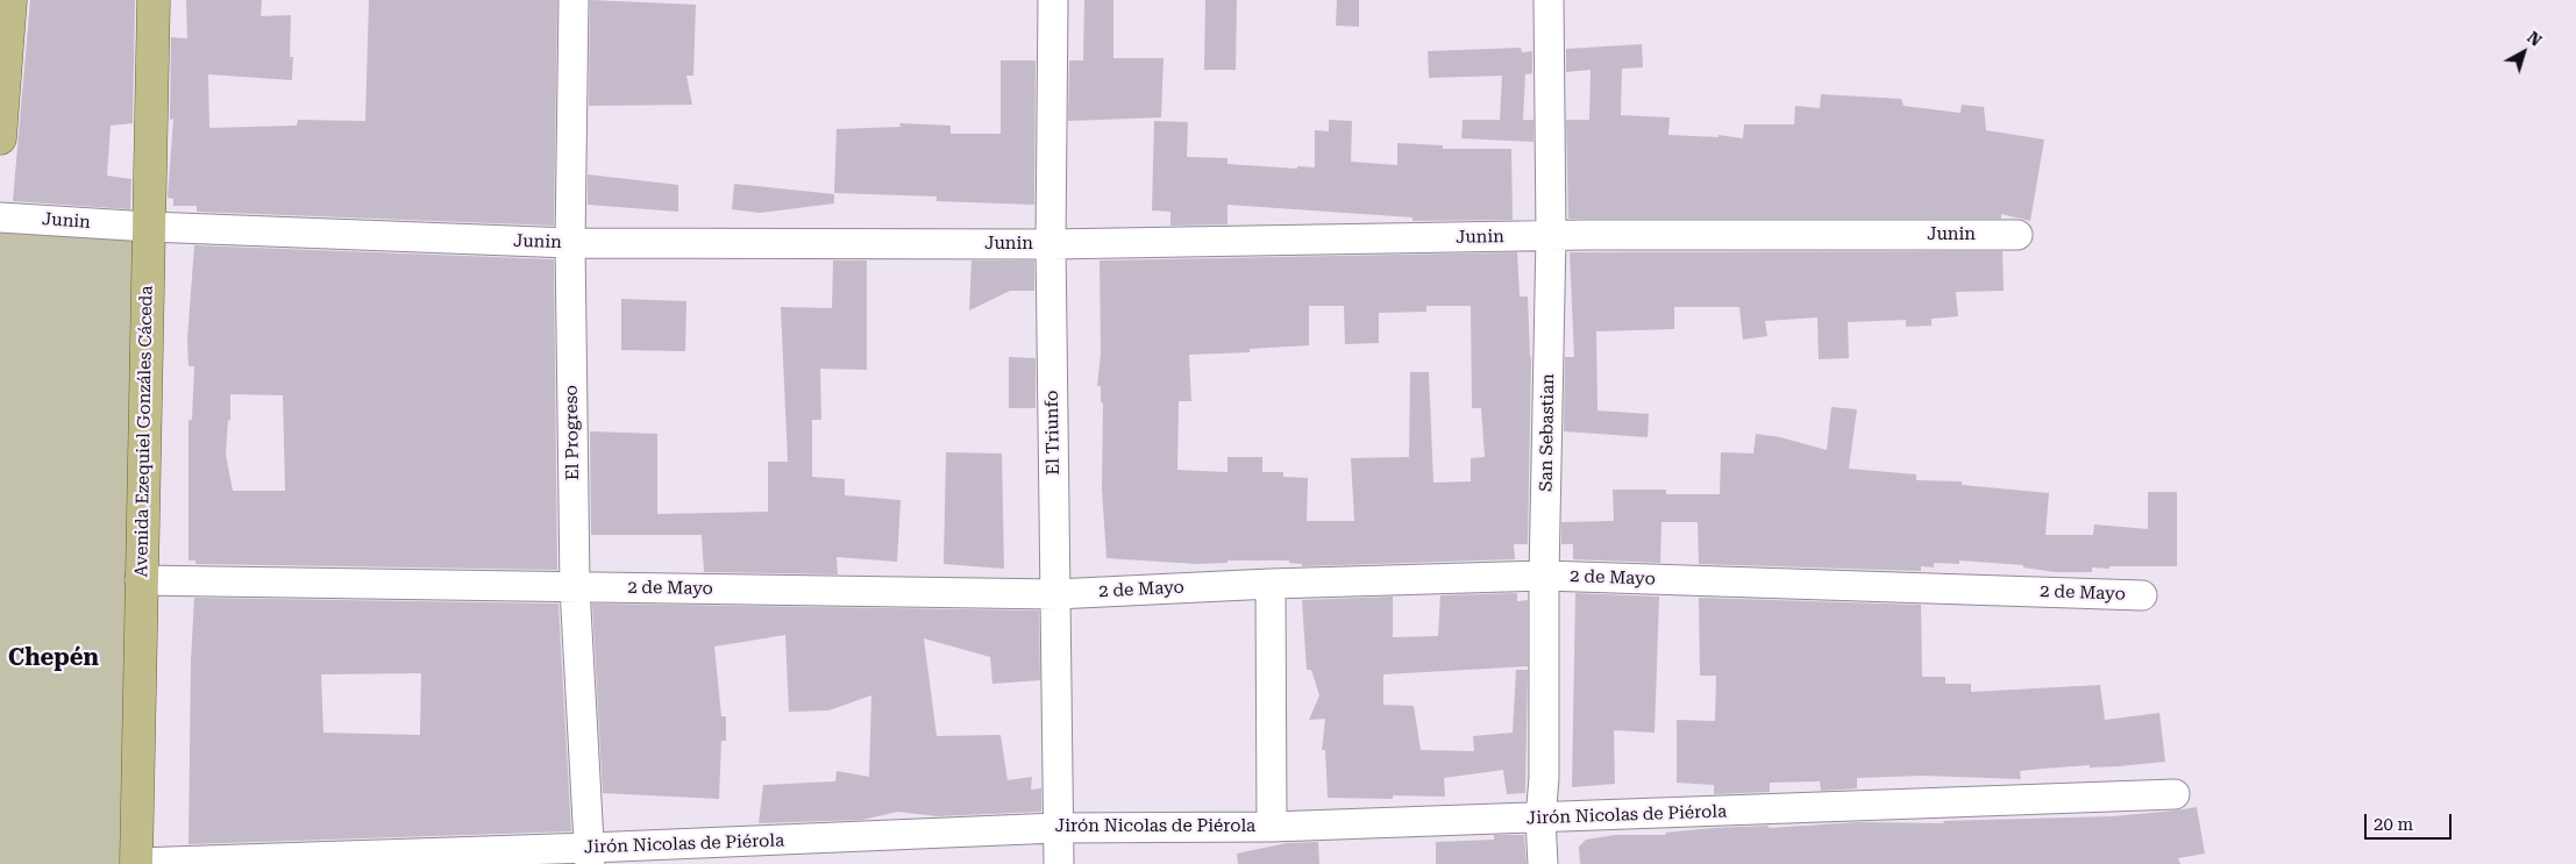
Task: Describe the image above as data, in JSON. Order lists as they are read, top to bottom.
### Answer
{
  "streets": {
    "main road": ["Avenida Ezequiel Gonzáles Cáceda"],
    "street": [
      "Junin",
      "El Progreso",
      "El Triunfo",
      "San Sebastian",
      "2 de Mayo",
      "Jirón Nicolas de Piérola"
    ]
  },
  "crossings": [
    ["Junin", "Avenida Ezequiel Gonzáles Cáceda"],
    ["Junin", "El Progreso"],
    ["Junin", "El Triunfo"],
    ["Junin", "San Sebastian"],
    ["Avenida Ezequiel Gonzáles Cáceda", "2 de Mayo"],
    ["Avenida Ezequiel Gonzáles Cáceda", "Jirón Nicolas de Piérola"],
    ["El Progreso", "2 de Mayo"],
    ["El Progreso", "Jirón Nicolas de Piérola"],
    ["El Triunfo", "2 de Mayo"],
    ["El Triunfo", "Jirón Nicolas de Piérola"],
    ["San Sebastian", "2 de Mayo"],
    ["San Sebastian", "Jirón Nicolas de Piérola"]
  ],
  "districts": ["Chepén"],
  "scale_bar": "20 m",
  "north": "top right"
}
